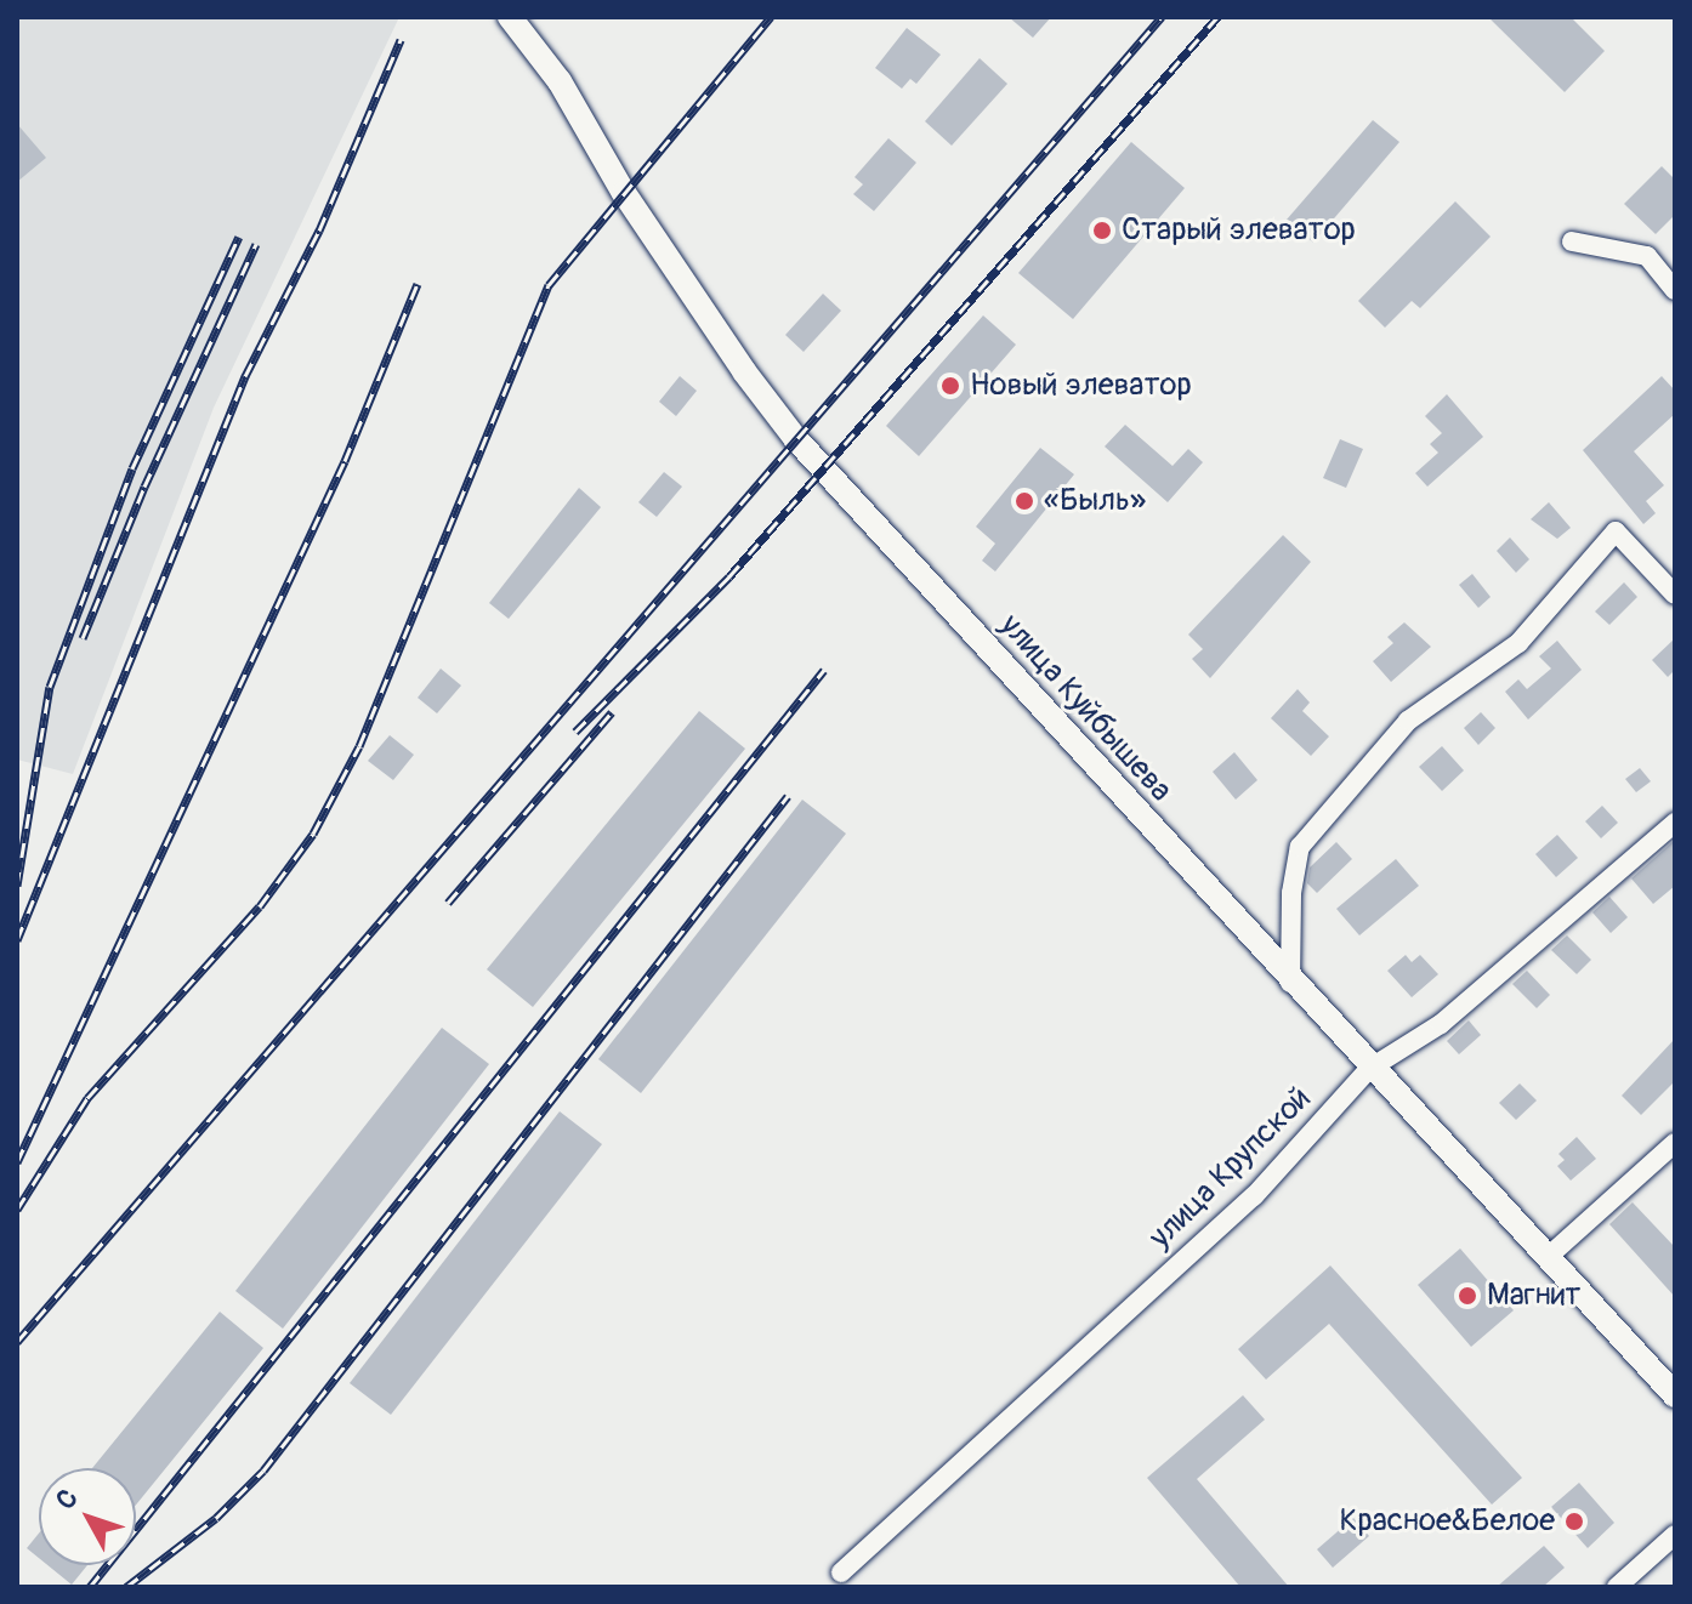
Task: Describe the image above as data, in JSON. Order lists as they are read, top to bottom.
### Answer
{
  "streets": {
    "street": ["улица Куйбышева", "улица Крупской"]
  },
  "crossings": [
    ["улица Куйбышева", "улица Крупской"]
  ],
  "places": [
    "Старый элеватор",
    "Новый элеватор",
    "«Быль»",
    "Магнит",
    "Красное&Белое"
  ],
  "north": "top left"
}
